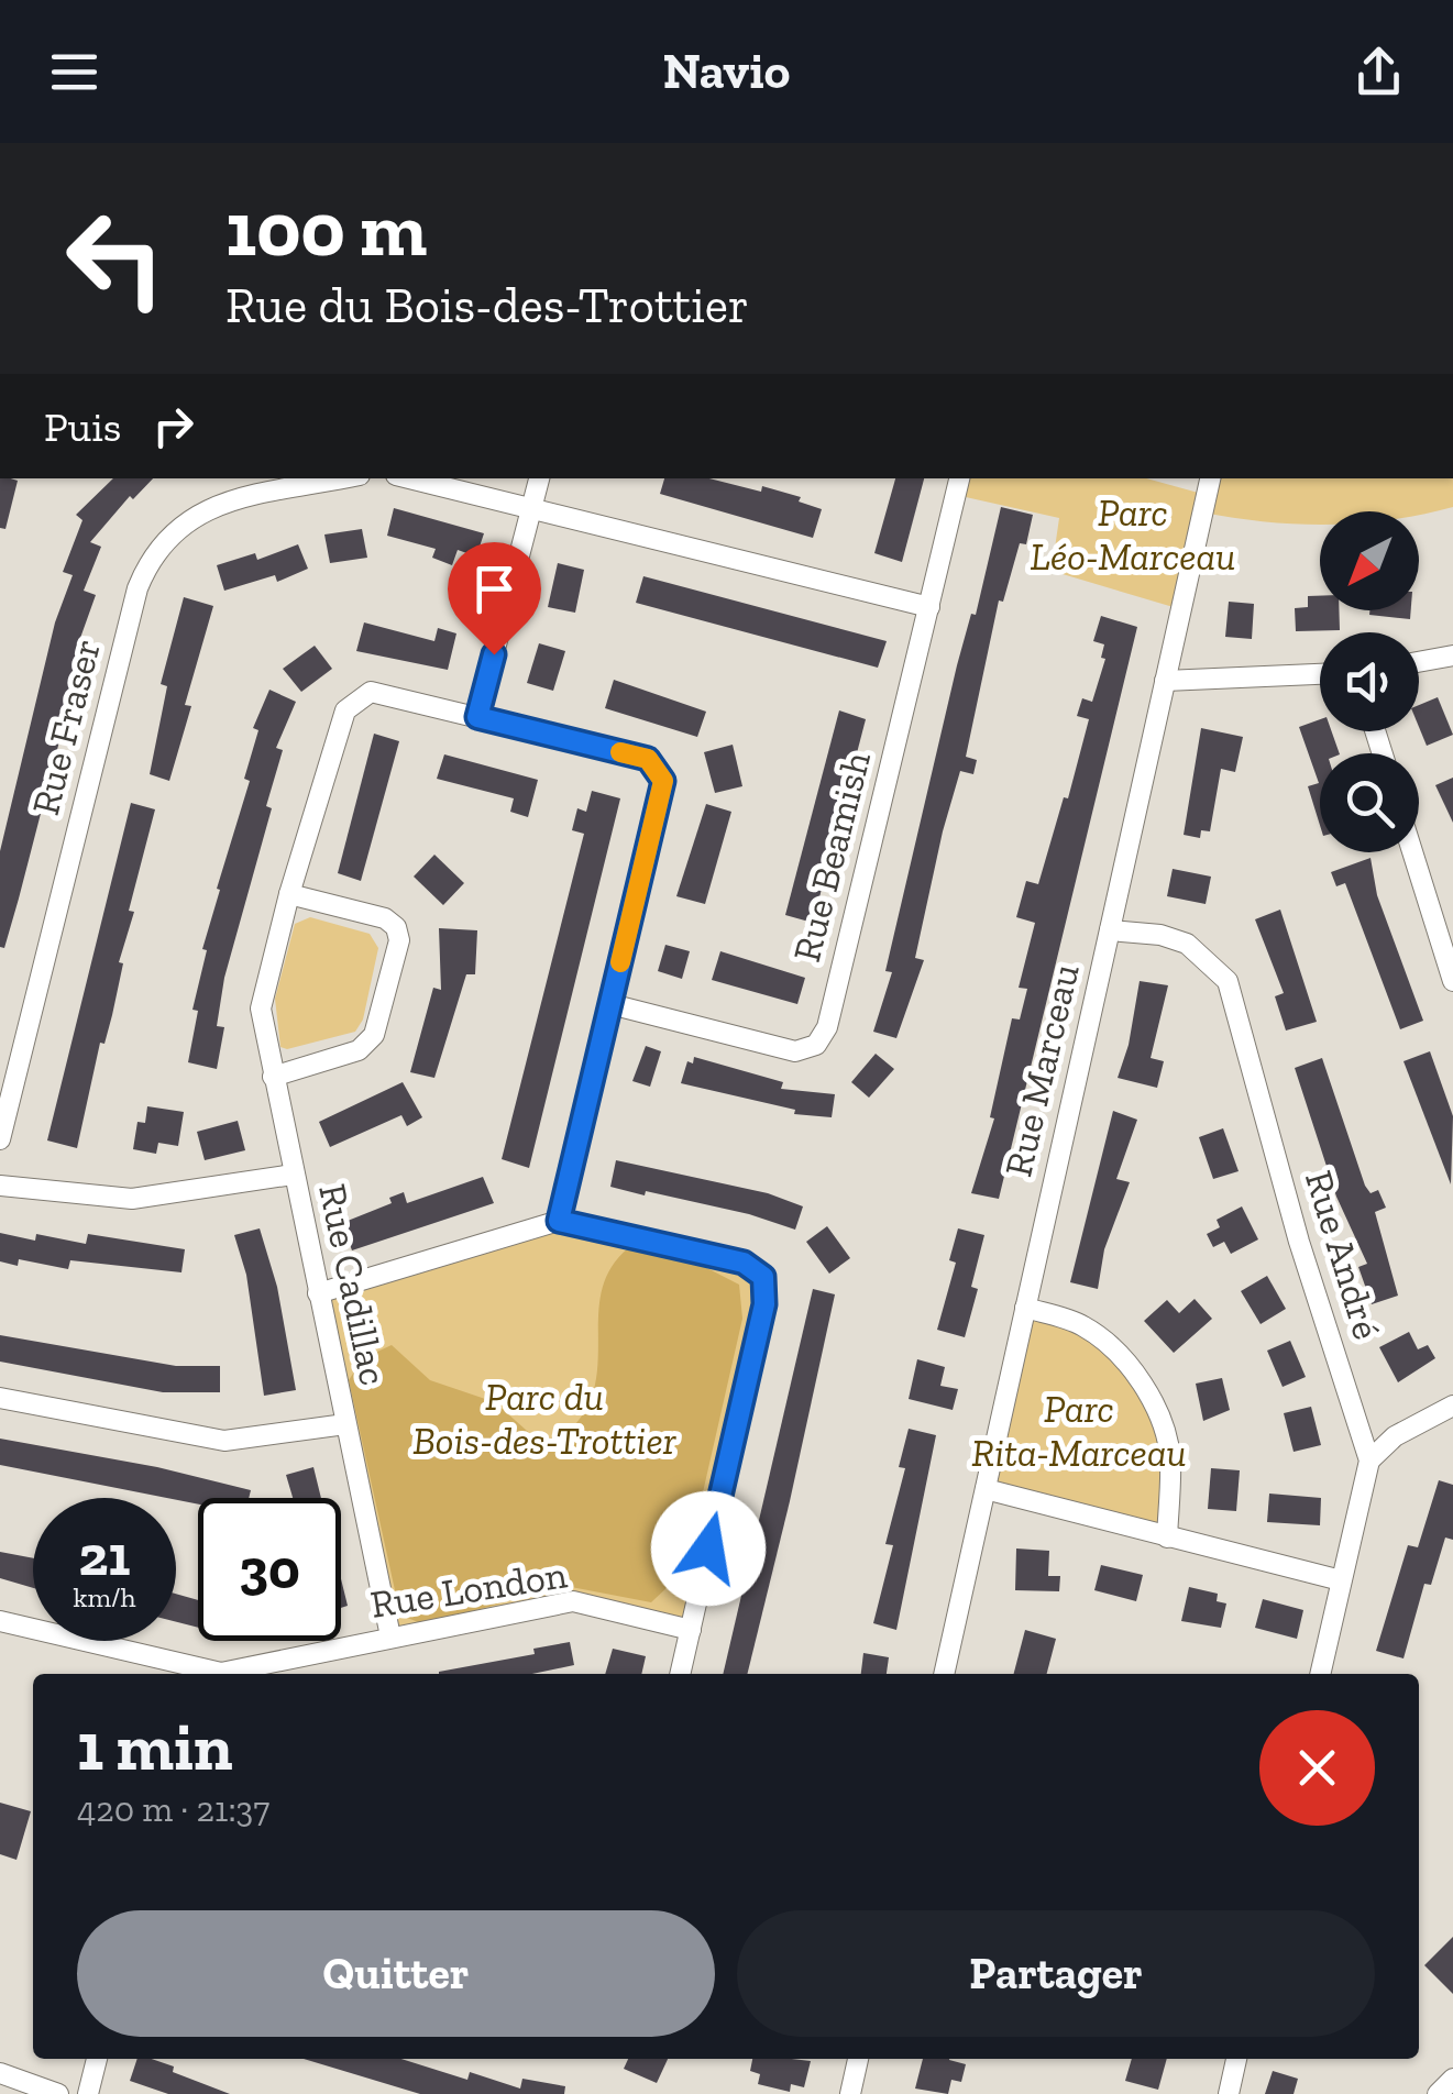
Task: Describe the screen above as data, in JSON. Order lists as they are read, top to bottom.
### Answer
{
  "streets": {
    "street": [
      "Rue Fraser",
      "Rue Beamish",
      "Rue Marceau",
      "Rue André",
      "Rue Cadillac",
      "Rue London"
    ]
  },
  "crossings": [
    ["Rue Beamish", "Rue Cadillac"],
    ["Rue Marceau", "Rue André"],
    ["Rue Cadillac", "Rue London"]
  ],
  "parks": ["Parc Léo-Marceau", "Parc du Bois-des-Trottier", "Parc Rita-Marceau"],
  "north": "bottom left",
  "page": {
    "header": "Navio",
    "turn": ["100 m", "Rue du Bois-des-Trottier"],
    "then": "Puis",
    "speed": "21 km/h",
    "limit": "30",
    "heading": ["1 min", "420 m · 21:37"],
    "buttons": ["Quitter", "Partager"]
  }
}
